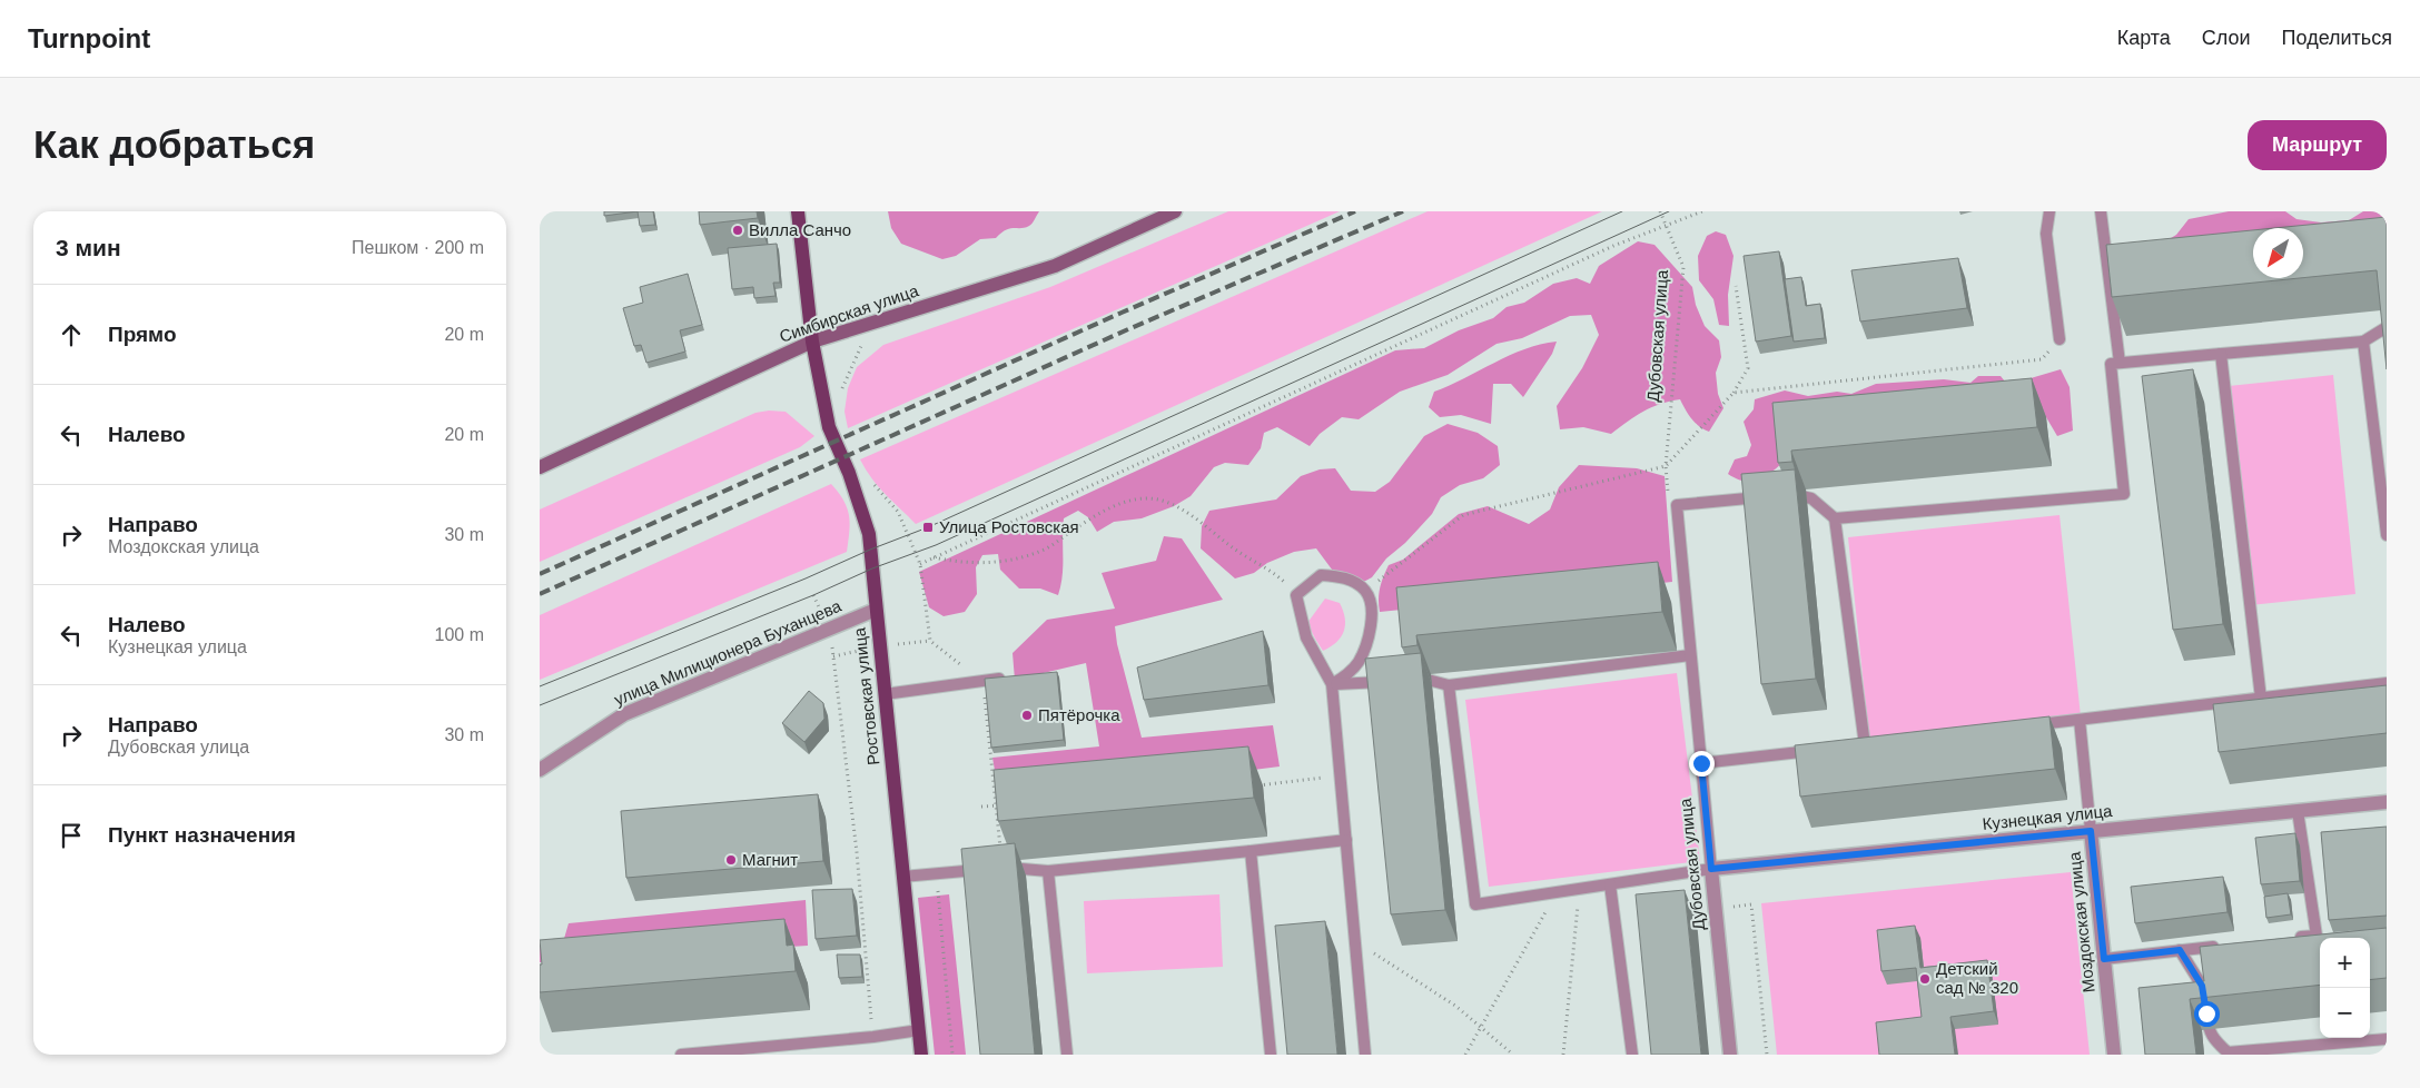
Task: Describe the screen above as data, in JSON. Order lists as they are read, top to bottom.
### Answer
{
  "streets": {
    "main road": ["Симбирская улица", "Ростовская улица"],
    "street": [
      "Дубовская улица",
      "улица Милиционера Буханцева",
      "Кузнецкая улица",
      "Моздокская улица"
    ]
  },
  "crossings": [
    ["Симбирская улица", "Ростовская улица"],
    ["Дубовская улица", "Кузнецкая улица"],
    ["улица Милиционера Буханцева", "Ростовская улица"],
    ["Кузнецкая улица", "Моздокская улица"]
  ],
  "places": {
    "other": [
      "Вилла Санчо",
      "Пятёрочка",
      "Магнит",
      "Детский сад № 320"
    ],
    "transit": ["Улица Ростовская"]
  },
  "north": "bottom left",
  "page": {
    "header": "Turnpoint",
    "nav": ["Карта", "Слои", "Поделиться"],
    "buttons": "Маршрут",
    "title": "Как добраться",
    "heading": ["3 мин", "Пешком · 200 m"],
    "list": [
      ["Прямо", "20 m"],
      ["Налево", "20 m"],
      ["Направо", "Моздокская улица", "30 m"],
      ["Налево", "Кузнецкая улица", "100 m"],
      ["Направо", "Дубовская улица", "30 m"],
      "Пункт назначения"
    ],
    "map_buttons": ["+", "−"]
  }
}
